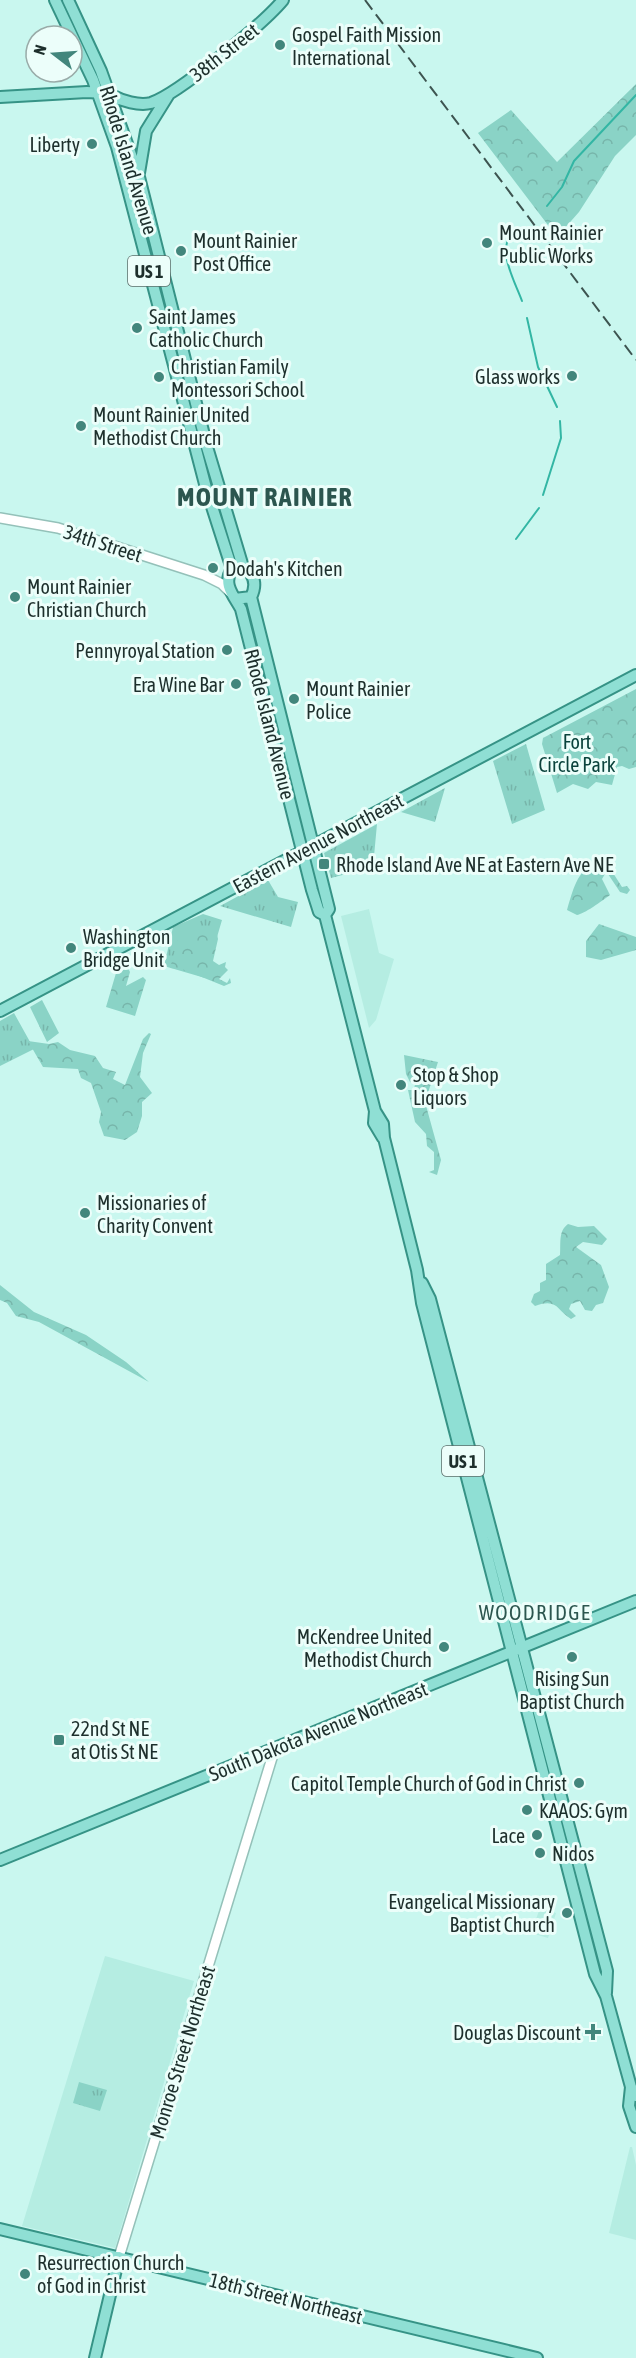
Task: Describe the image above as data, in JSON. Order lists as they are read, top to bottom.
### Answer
{
  "streets": {
    "main road": [
      "38th Street",
      "Rhode Island Avenue",
      "US 1",
      "Eastern Avenue Northeast",
      "South Dakota Avenue Northeast",
      "Monroe Street Northeast",
      "18th Street Northeast"
    ],
    "street": ["34th Street"]
  },
  "crossings": [
    ["38th Street", "Rhode Island Avenue"],
    ["Rhode Island Avenue", "US 1"],
    ["Rhode Island Avenue", "34th Street"],
    ["Rhode Island Avenue", "Eastern Avenue Northeast"],
    ["US 1", "34th Street"],
    ["US 1", "Eastern Avenue Northeast"],
    ["US 1", "South Dakota Avenue Northeast"],
    ["South Dakota Avenue Northeast", "Monroe Street Northeast"],
    ["Monroe Street Northeast", "18th Street Northeast"]
  ],
  "districts": ["MOUNT RAINIER", "WOODRIDGE"],
  "parks": ["Fort Circle Park"],
  "places": {
    "other": [
      "Gospel Faith Mission International",
      "Liberty",
      "Mount Rainier Public Works",
      "Mount Rainier Post Office",
      "Saint James Catholic Church",
      "Glass works",
      "Christian Family Montessori School",
      "Mount Rainier United Methodist Church",
      "Dodah's Kitchen",
      "Mount Rainier Christian Church",
      "Pennyroyal Station",
      "Era Wine Bar",
      "Mount Rainier Police",
      "Washington Bridge Unit",
      "Stop & Shop Liquors",
      "Missionaries of Charity Convent",
      "McKendree United Methodist Church",
      "Rising Sun Baptist Church",
      "Capitol Temple Church of God in Christ",
      "KAAOS: Gym",
      "Lace",
      "Nidos",
      "Evangelical Missionary Baptist Church",
      "Resurrection Church of God in Christ"
    ],
    "transit": ["Rhode Island Ave NE at Eastern Ave NE", "22nd St NE at Otis St NE"],
    "health": ["Douglas Discount"]
  },
  "north": "left"
}
